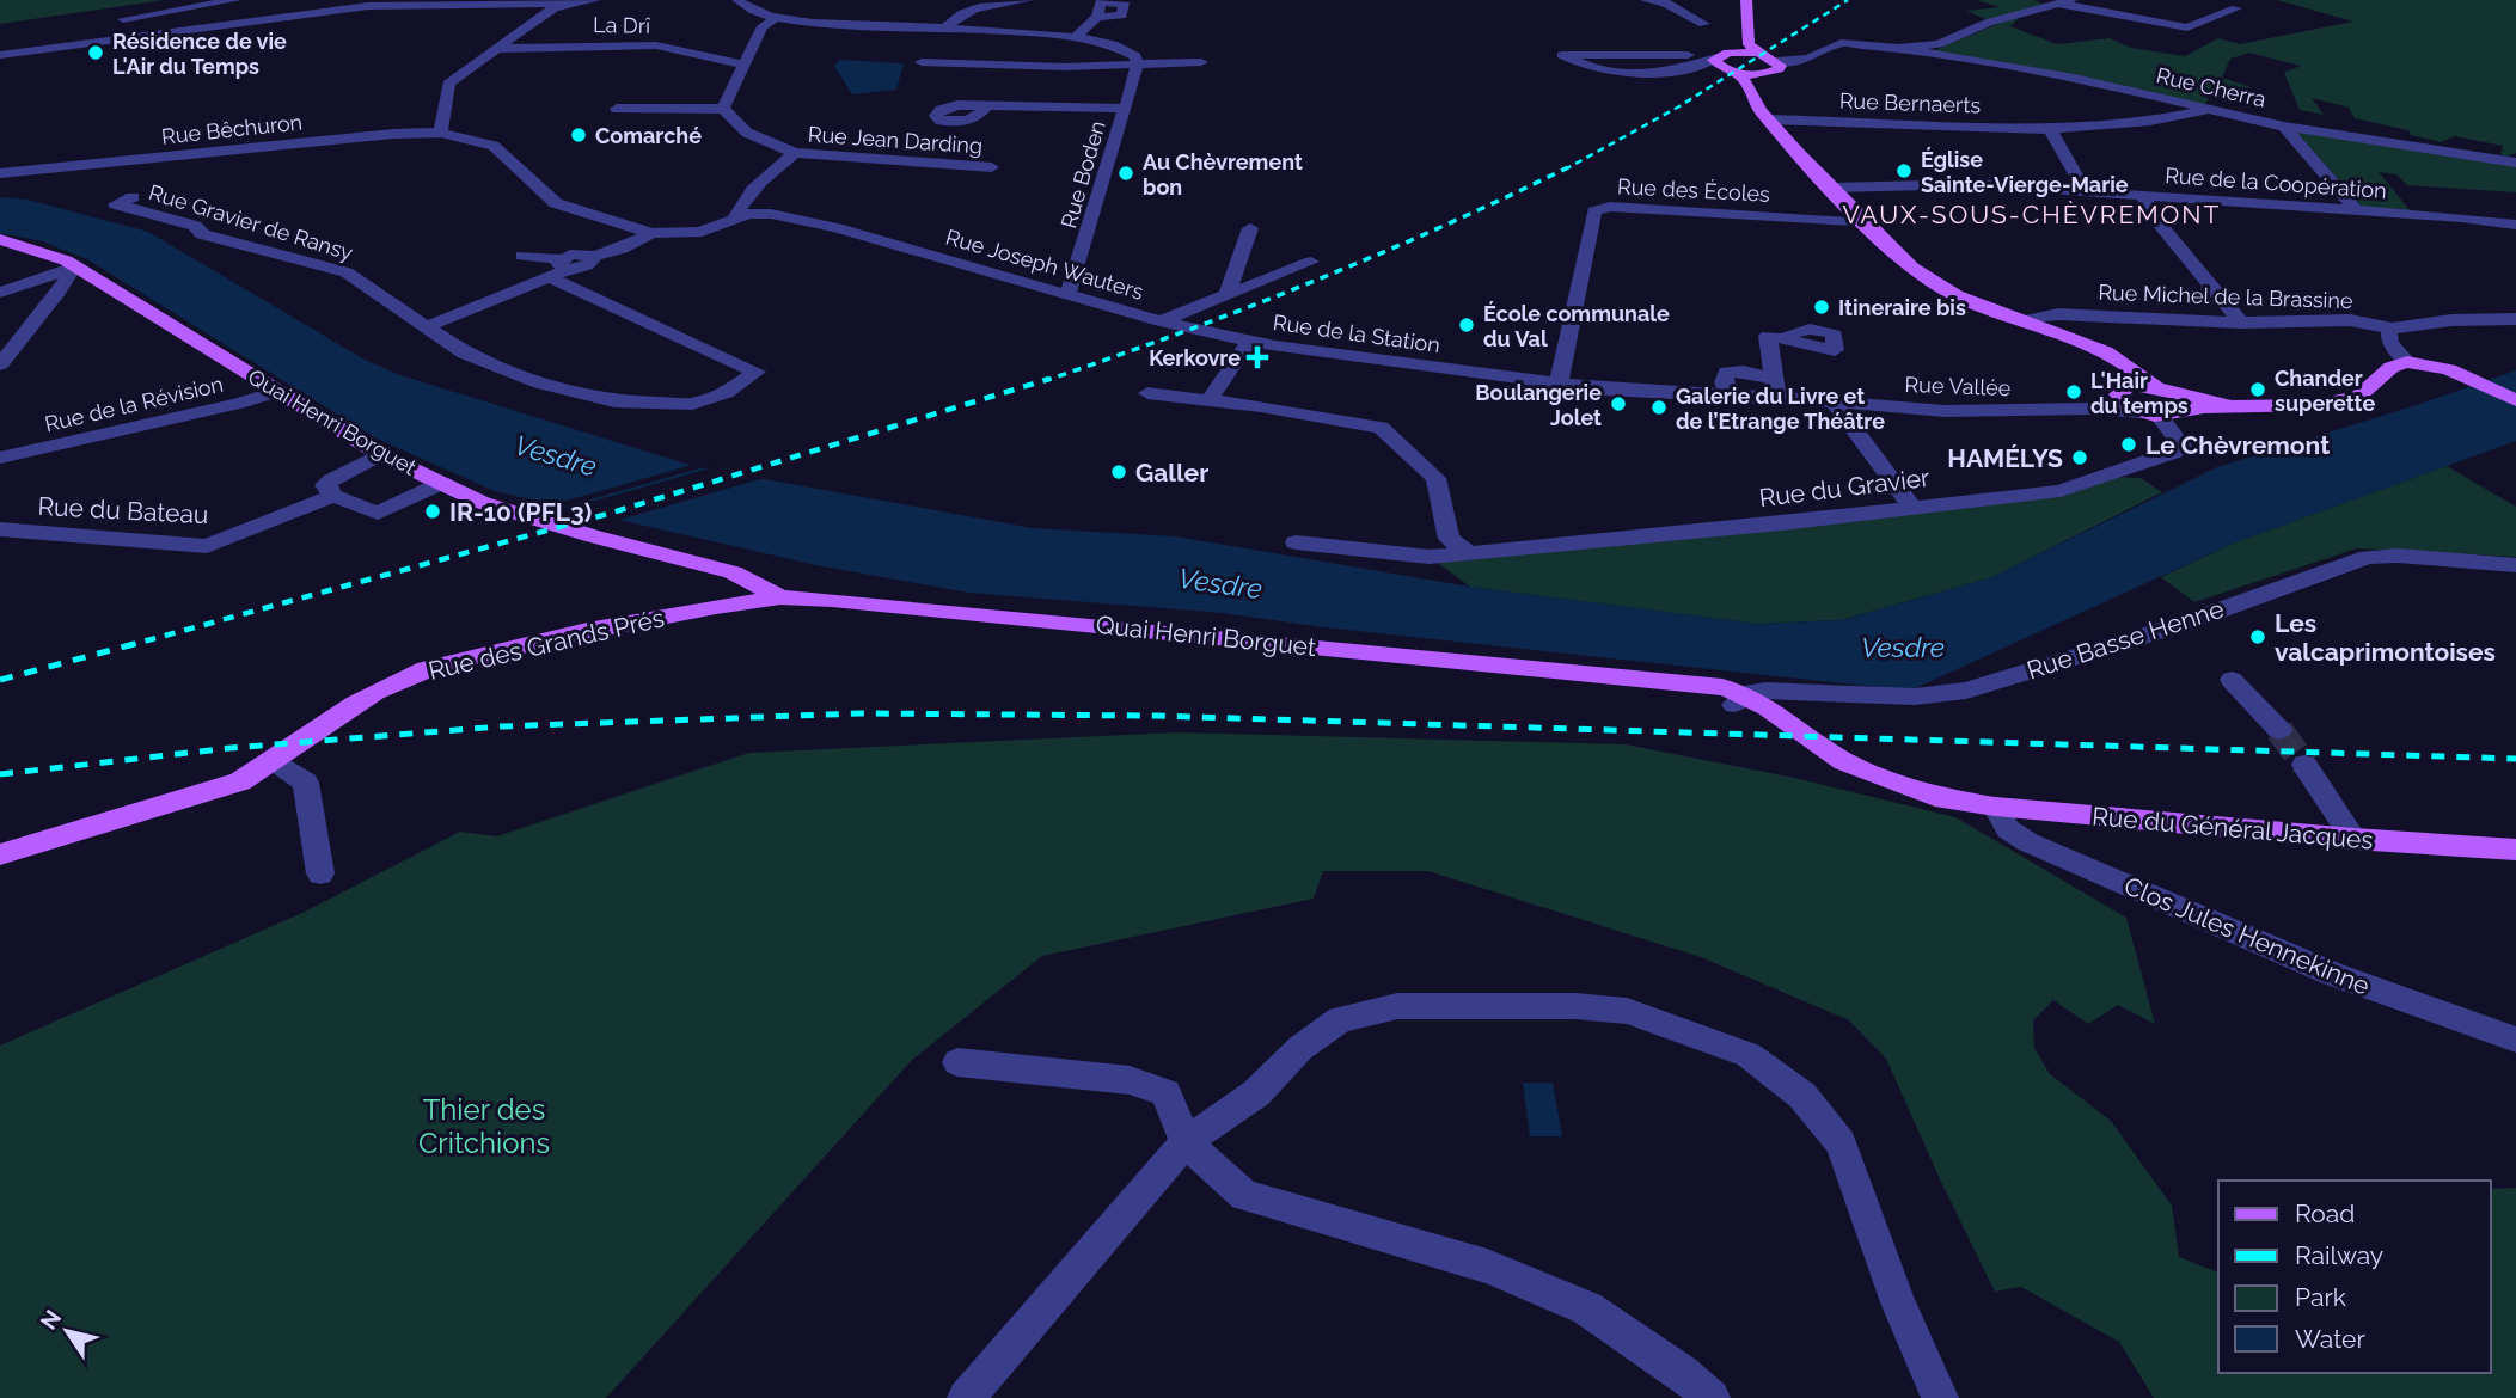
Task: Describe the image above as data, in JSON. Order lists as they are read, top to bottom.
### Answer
{
  "streets": {
    "main road": ["Quai Henri Borguet", "Rue des Grands Prés", "Rue du Général Jacques"],
    "street": [
      "La Drî",
      "Rue Cherra",
      "Rue Bernaerts",
      "Rue Bêchuron",
      "Rue Jean Darding",
      "Rue Boden",
      "Rue de la Coopération",
      "Rue des Écoles",
      "Rue Gravier de Ransy",
      "Rue Joseph Wauters",
      "Rue Michel de la Brassine",
      "Rue de la Station",
      "Rue Vallée",
      "Rue de la Révision",
      "Rue du Gravier",
      "Rue du Bateau",
      "Rue Basse Henne",
      "Clos Jules Hennekinne"
    ]
  },
  "crossings": [
    ["Rue Cherra", "Rue Bernaerts"],
    ["Rue Boden", "Rue Joseph Wauters"],
    ["Rue des Écoles", "Rue de la Station"],
    ["Rue Joseph Wauters", "Rue de la Station"],
    ["Rue de la Station", "Rue Vallée"],
    ["Rue Vallée", "Rue du Gravier"],
    ["Rue de la Révision", "Quai Henri Borguet"],
    ["Quai Henri Borguet", "Rue des Grands Prés"],
    ["Quai Henri Borguet", "Rue du Général Jacques"],
    ["Rue Basse Henne", "Rue du Général Jacques"],
    ["Rue du Général Jacques", "Clos Jules Hennekinne"]
  ],
  "districts": ["VAUX-SOUS-CHÈVREMONT"],
  "water": ["Vesdre"],
  "parks": ["Thier des Critchions"],
  "places": {
    "other": [
      "Résidence de vie L'Air du Temps",
      "Comarché",
      "Église Sainte-Vierge-Marie",
      "Au Chèvrement bon",
      "Itineraire bis",
      "École communale du Val",
      "Chander superette",
      "L'Hair du temps",
      "Boulangerie Jolet",
      "Galerie du Livre et de l’Etrange Théâtre",
      "Le Chèvremont",
      "HAMÉLYS",
      "Galler",
      "IR-10 (PFL3)",
      "Les valcaprimontoises"
    ],
    "health": ["Kerkovre"]
  },
  "legend": [
    "Road",
    "Railway",
    "Park",
    "Water"
  ],
  "north": "top left"
}
